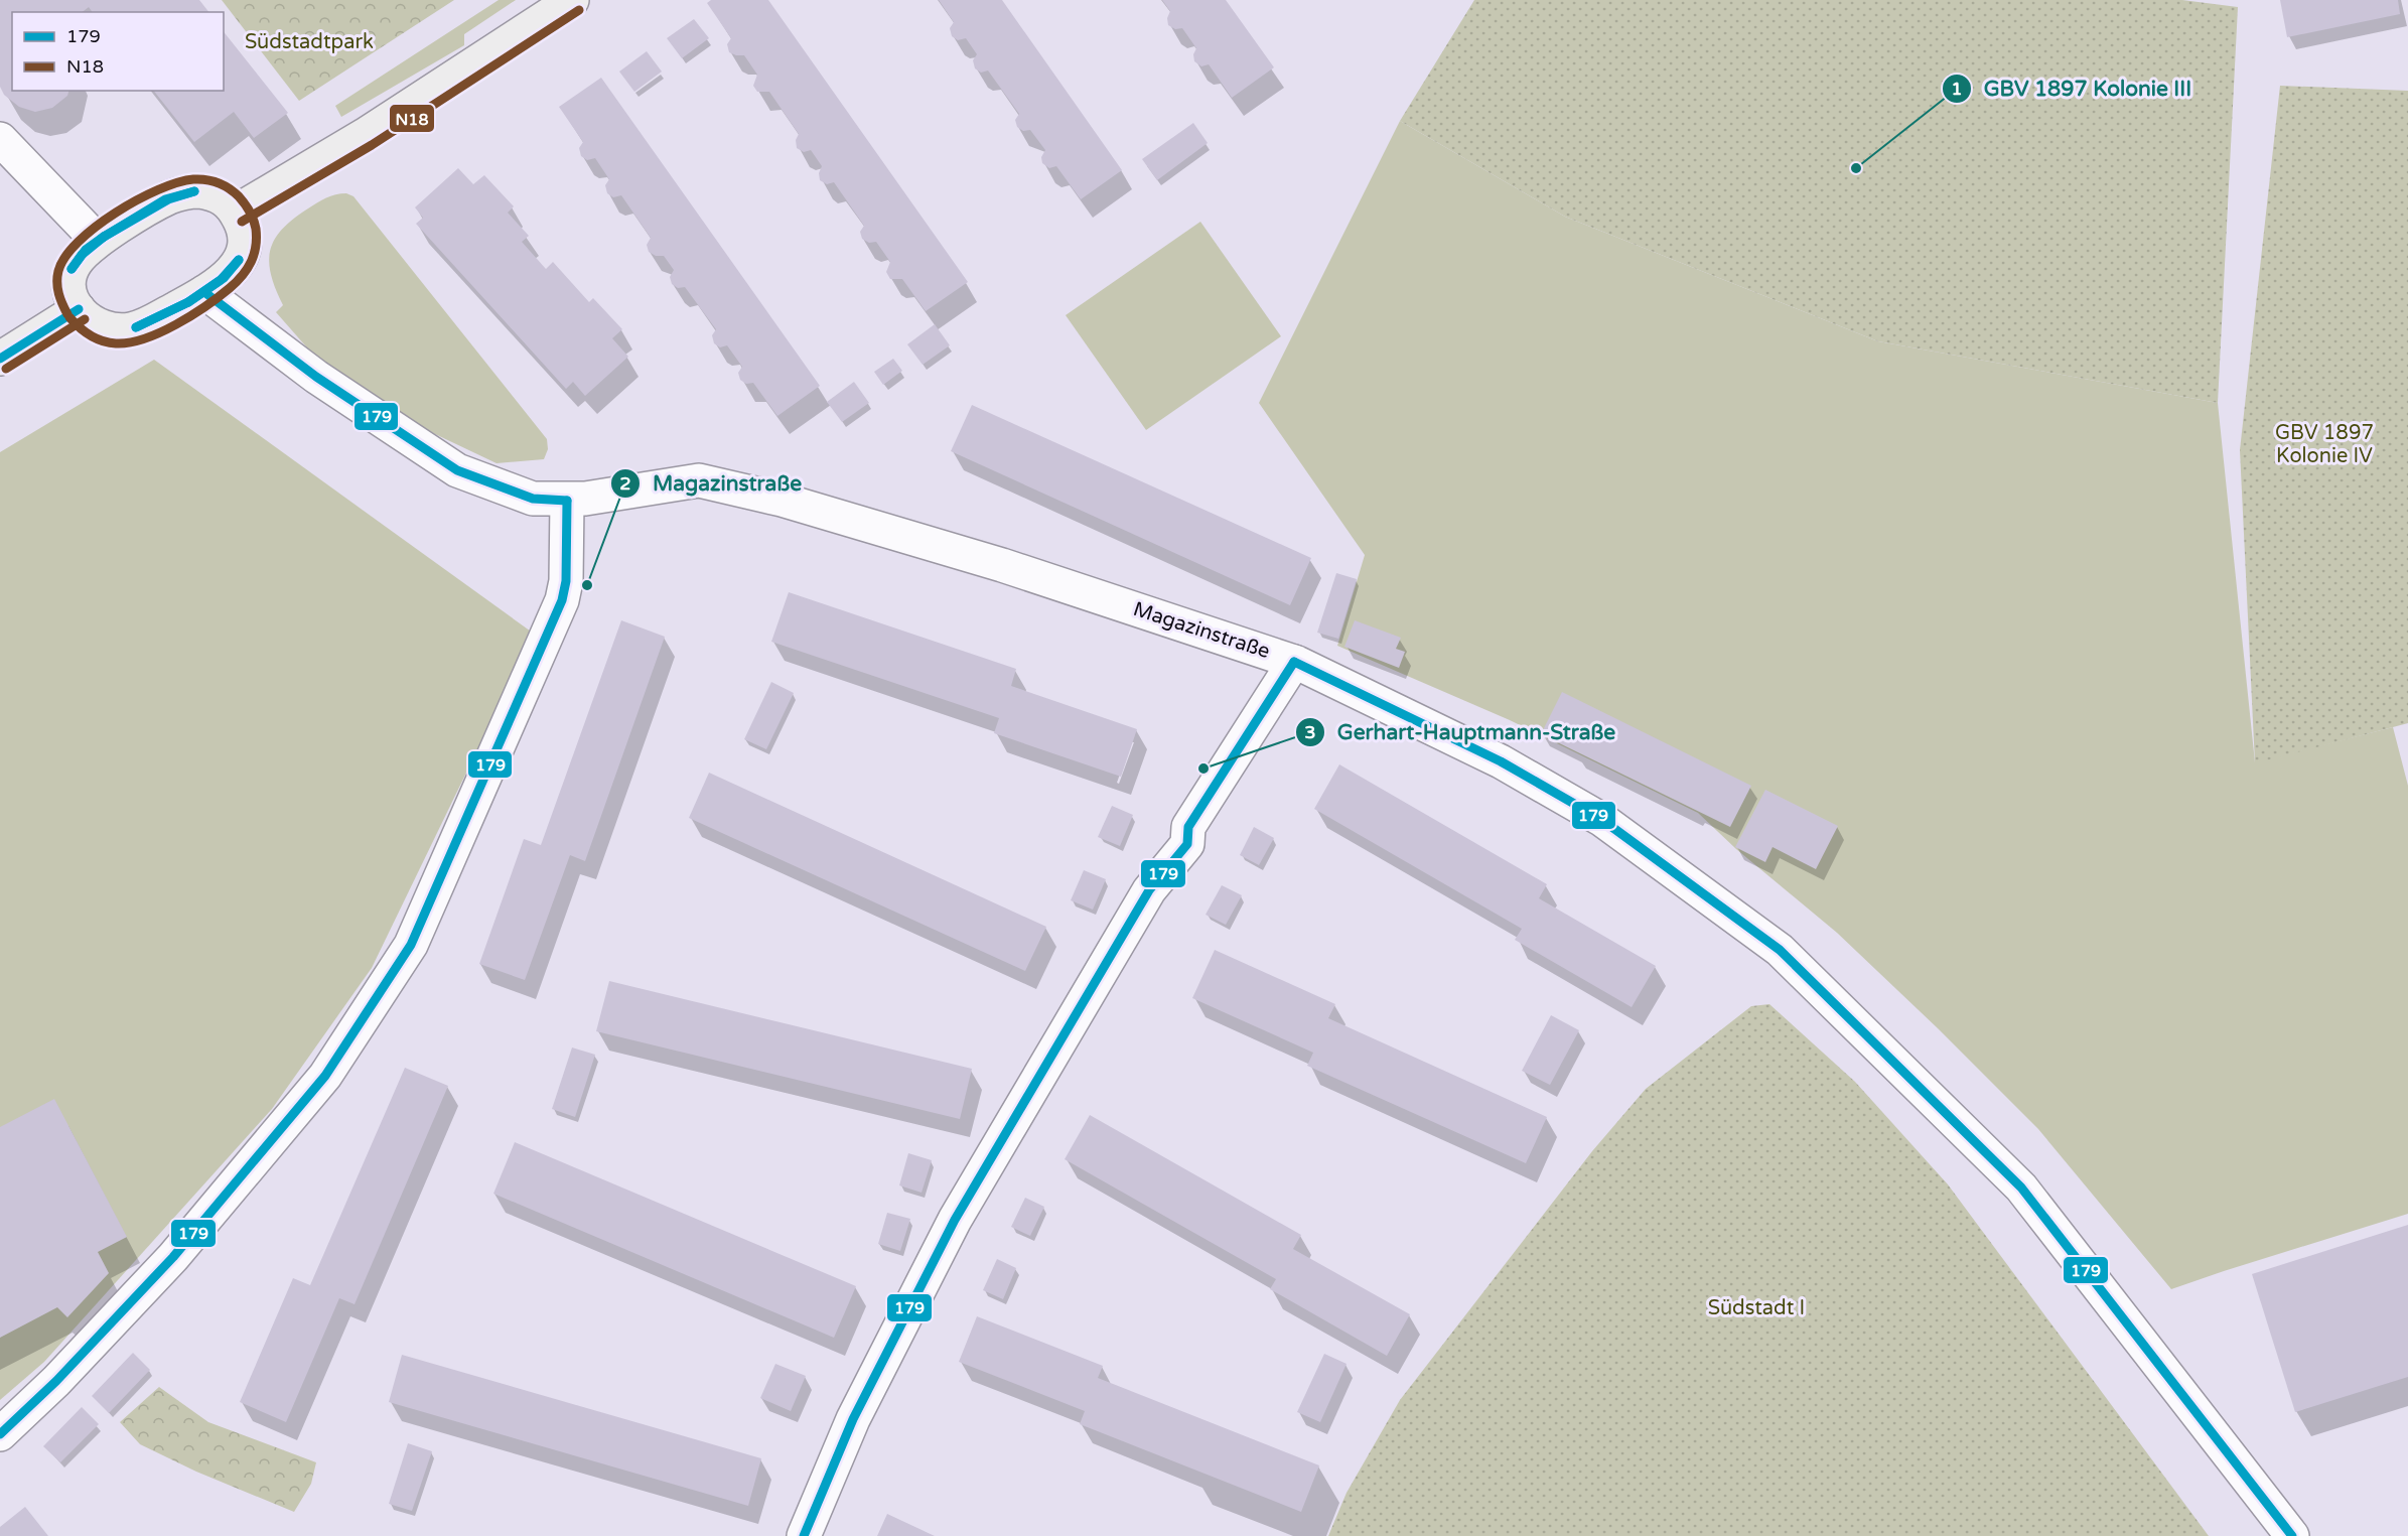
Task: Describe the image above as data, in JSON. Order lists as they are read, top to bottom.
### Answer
{
  "streets": {
    "street": ["Magazinstraße"]
  },
  "parks": ["Südstadtpark", "GBV 1897 Kolonie IV", "Südstadt I"],
  "places": ["GBV 1897 Kolonie III", "Magazinstraße", "Gerhart-Hauptmann-Straße"],
  "lines": ["transit line N18", "transit line 179"],
  "legend": ["179", "N18"]
}
